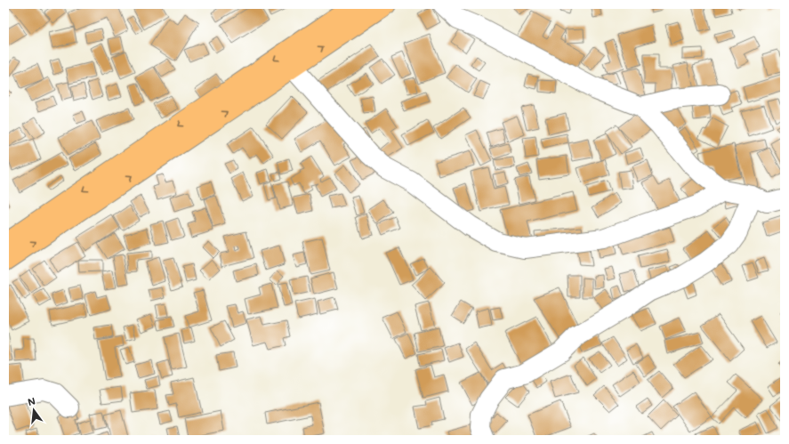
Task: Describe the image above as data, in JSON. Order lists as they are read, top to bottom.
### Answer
{
  "north": "top"
}
